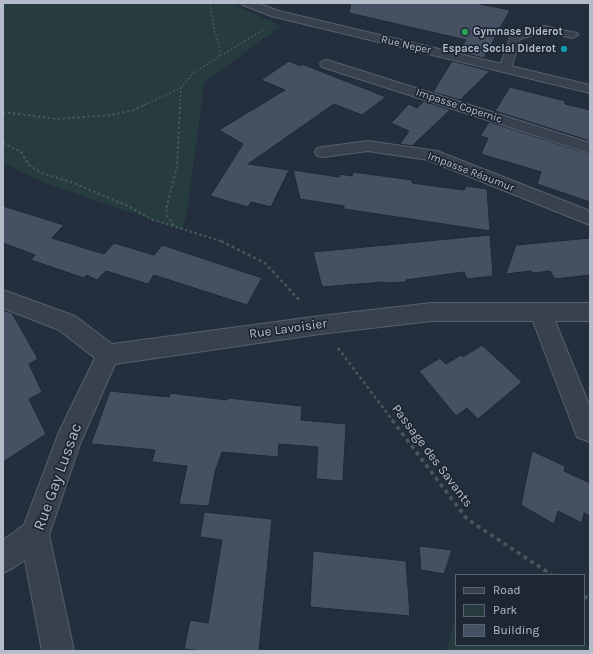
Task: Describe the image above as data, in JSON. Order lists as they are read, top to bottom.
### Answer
{
  "streets": {
    "street": [
      "Rue Neper",
      "Impasse Copernic",
      "Impasse Réaumur",
      "Rue Lavoisier",
      "Rue Gay Lussac"
    ],
    "path": ["Passage des Savants"]
  },
  "crossings": [
    ["Rue Lavoisier", "Passage des Savants"],
    ["Rue Lavoisier", "Rue Gay Lussac"]
  ],
  "places": ["Gymnase Diderot", "Espace Social Diderot"],
  "legend": ["Road", "Park", "Building"]
}
